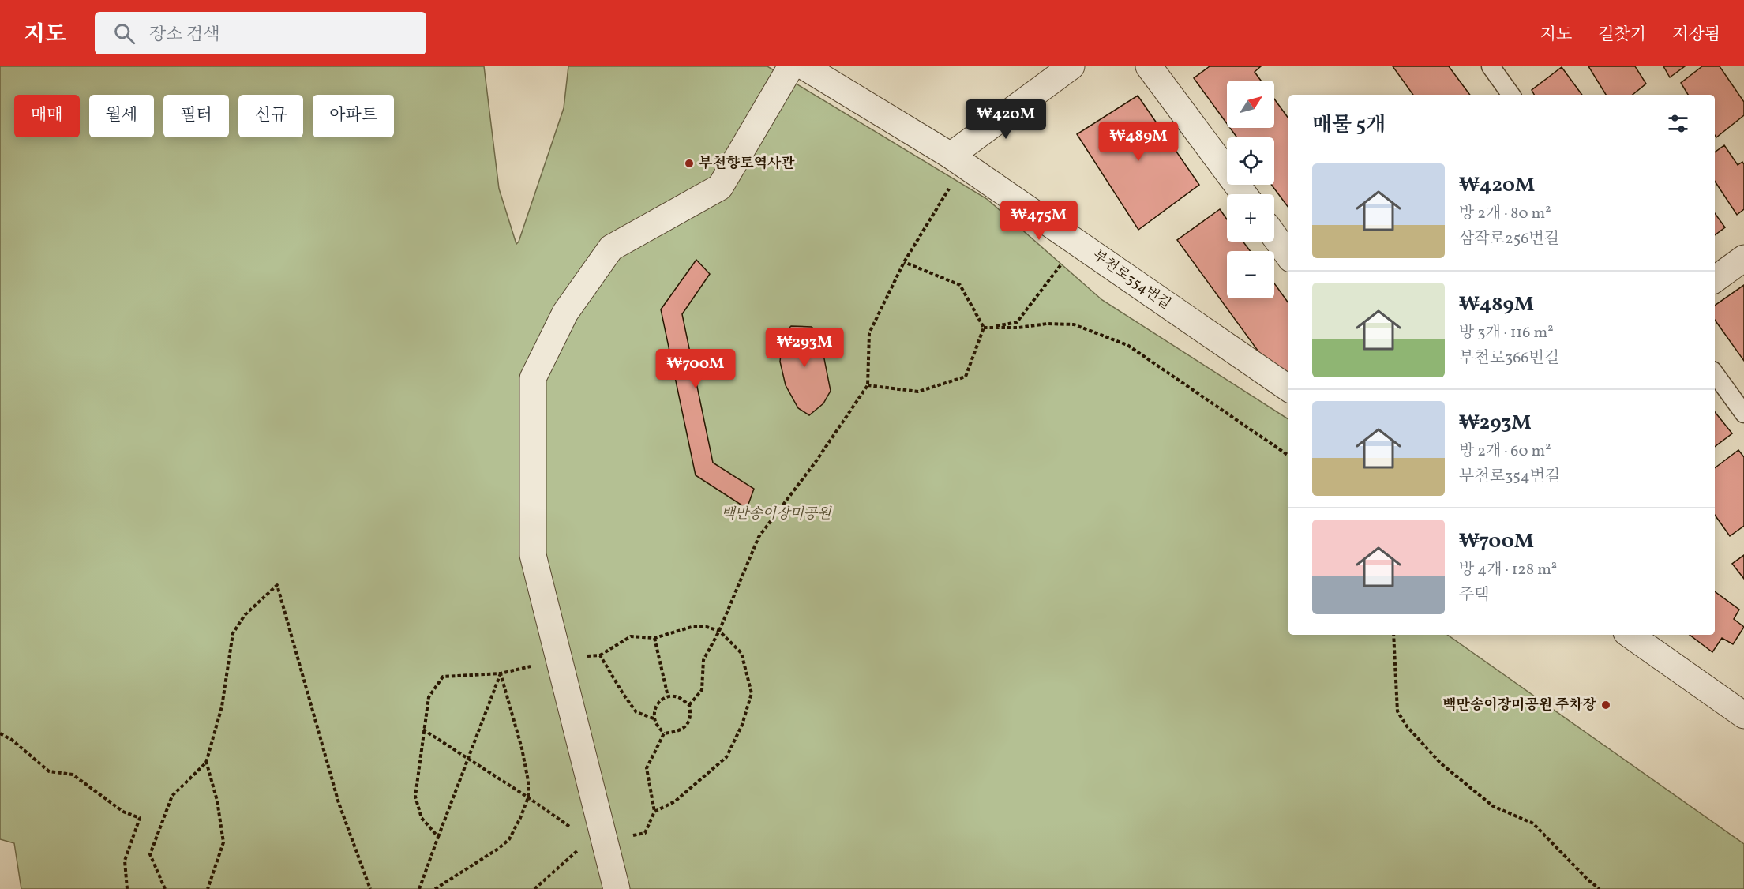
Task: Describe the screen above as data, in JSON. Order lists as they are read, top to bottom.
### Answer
{
  "streets": {
    "street": ["부천로354번길"]
  },
  "parks": ["백만송이장미공원"],
  "places": ["부천향토역사관", "백만송이장미공원 주차장"],
  "north": "top right",
  "page": {
    "header": "지도",
    "search": "장소 검색",
    "nav": ["지도", "길찾기", "저장됨"],
    "map_buttons": ["+", "−"],
    "chip": [
      "매매",
      "월세",
      "필터",
      "신규",
      "아파트"
    ],
    "heading": "매물 5개",
    "price": [
      "₩420M",
      "₩489M",
      "₩475M",
      "₩293M",
      "₩700M"
    ],
    "list": [
      {
        "name": "₩420M",
        "note": "방 2개 · 80 m² · 삼작로256번길"
      },
      {
        "name": "₩489M",
        "note": "방 3개 · 116 m² · 부천로366번길"
      },
      {
        "name": "₩293M",
        "note": "방 2개 · 60 m² · 부천로354번길"
      },
      {
        "name": "₩700M",
        "note": "방 4개 · 128 m² · 주택"
      }
    ]
  }
}
